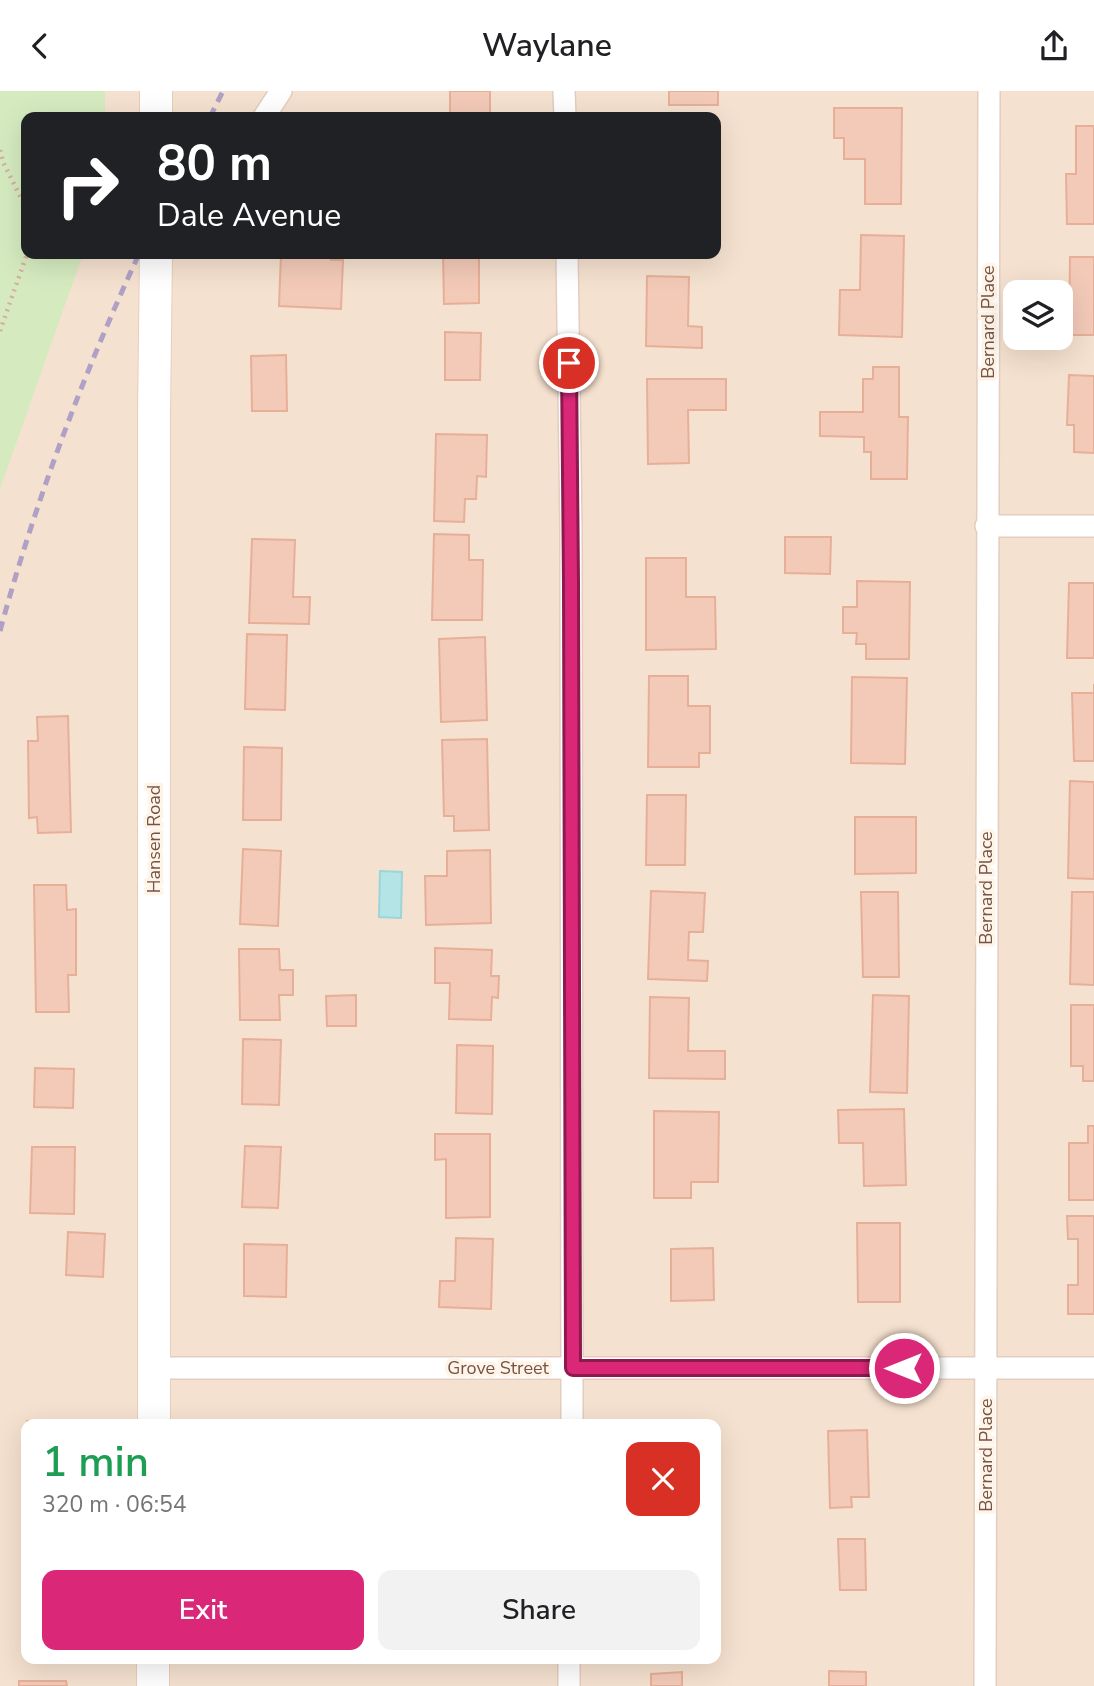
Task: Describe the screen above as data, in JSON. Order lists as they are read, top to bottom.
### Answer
{
  "streets": {
    "street": ["Bernard Place", "Hansen Road", "Grove Street"]
  },
  "crossings": [
    ["Bernard Place", "Grove Street"],
    ["Hansen Road", "Grove Street"]
  ],
  "page": {
    "header": "Waylane",
    "turn": ["80 m", "Dale Avenue"],
    "heading": ["1 min", "320 m · 06:54"],
    "buttons": ["Exit", "Share"]
  }
}
